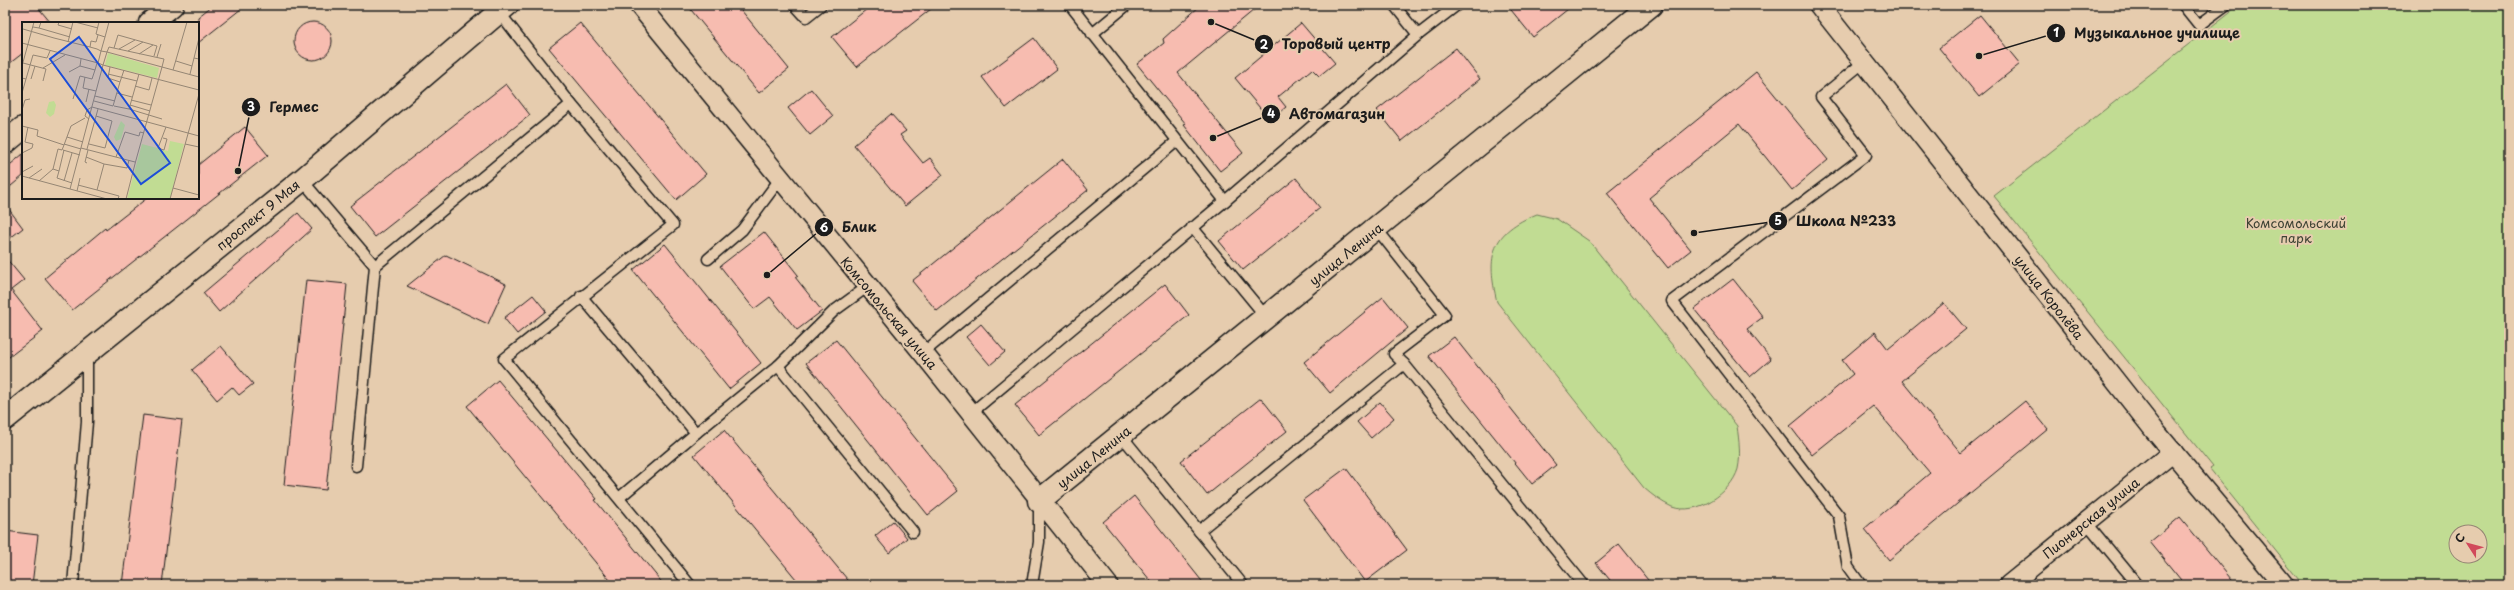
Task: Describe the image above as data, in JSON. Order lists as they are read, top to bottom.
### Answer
{
  "streets": {
    "street": [
      "проспект 9 Мая",
      "улица Ленина",
      "улица Королёва",
      "Комсомольская улица",
      "Пионерская улица"
    ]
  },
  "crossings": [
    ["улица Ленина", "Комсомольская улица"],
    ["улица Королёва", "Пионерская улица"]
  ],
  "parks": ["Комсомольский парк"],
  "places": [
    "Торовый центр",
    "Музыкальное училище",
    "Автомагазин",
    "Гермес",
    "Школа №233",
    "Блик"
  ],
  "north": "top left"
}
